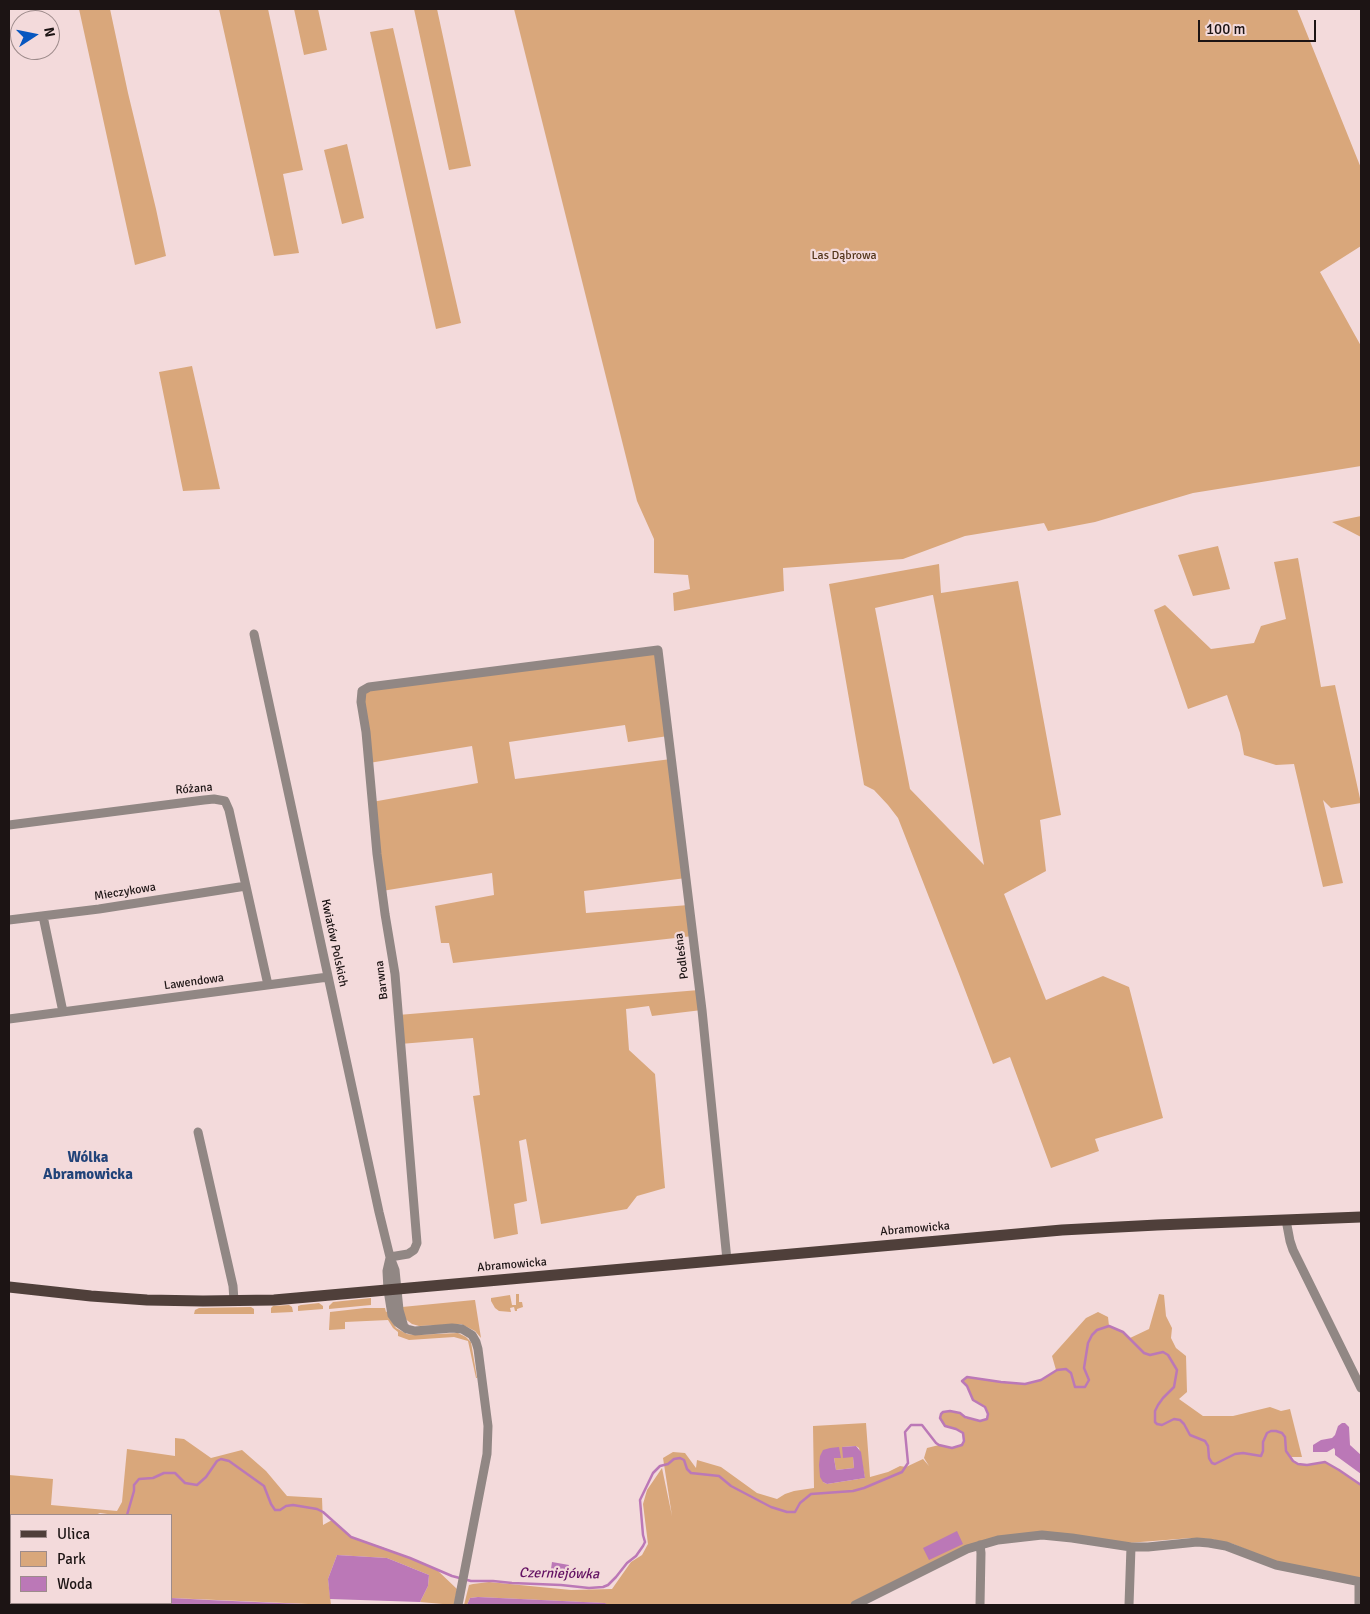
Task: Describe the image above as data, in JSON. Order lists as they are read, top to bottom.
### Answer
{
  "streets": {
    "main road": ["Abramowicka"],
    "street": [
      "Różana",
      "Mieczykowa",
      "Kwiatów Polskich",
      "Podleśna",
      "Barwna",
      "Lawendowa"
    ]
  },
  "crossings": [
    ["Różana", "Mieczykowa"],
    ["Różana", "Lawendowa"],
    ["Kwiatów Polskich", "Barwna"],
    ["Kwiatów Polskich", "Lawendowa"],
    ["Kwiatów Polskich", "Abramowicka"],
    ["Podleśna", "Barwna"],
    ["Podleśna", "Abramowicka"]
  ],
  "districts": ["Wólka Abramowicka"],
  "water": ["Czerniejówka"],
  "parks": ["Las Dąbrowa"],
  "legend": ["Ulica", "Park", "Woda"],
  "scale_bar": "100 m",
  "north": "right"
}
